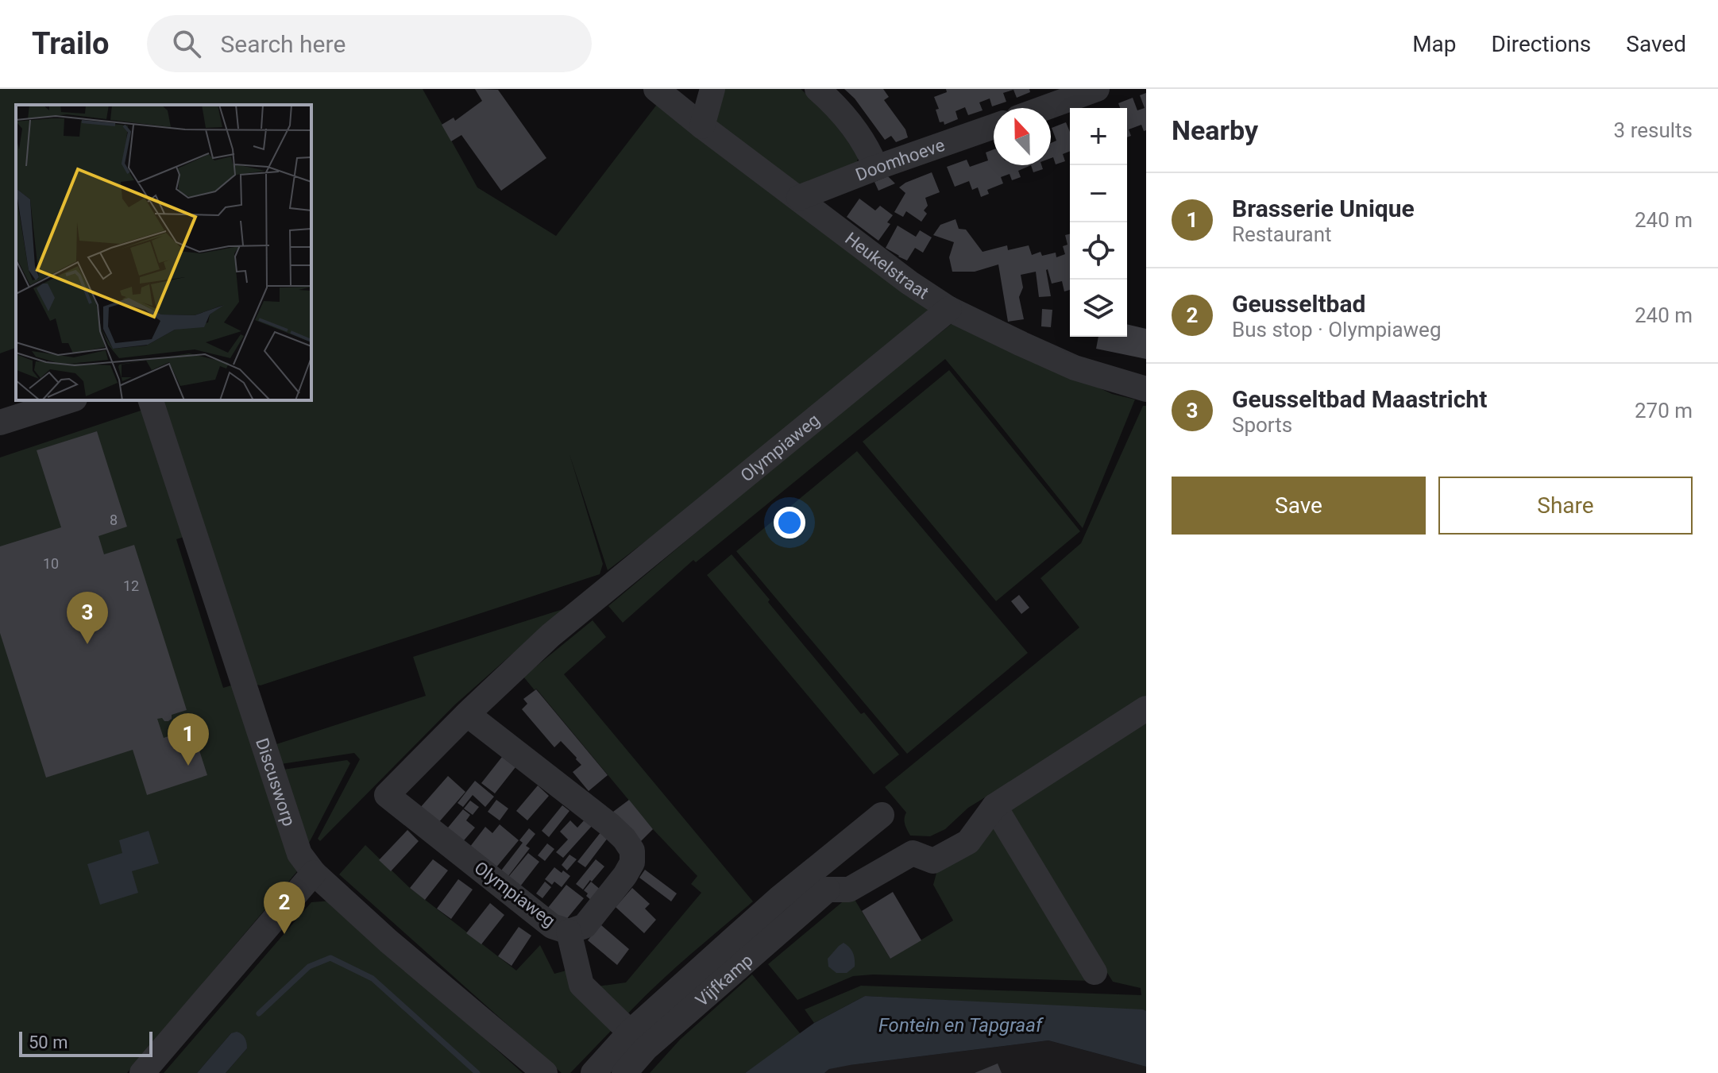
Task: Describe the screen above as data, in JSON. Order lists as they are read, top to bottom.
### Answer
{
  "streets": {
    "street": [
      "Doomhoeve",
      "Heukelstraat",
      "Olympiaweg",
      "Discusworp",
      "Vijfkamp"
    ]
  },
  "crossings": [
    ["Doomhoeve", "Heukelstraat"],
    ["Heukelstraat", "Olympiaweg"]
  ],
  "water": ["Fontein en Tapgraaf"],
  "house_numbers": ["8", "10", "12"],
  "scale_bar": "50 m",
  "north": "top",
  "page": {
    "header": "Trailo",
    "search": "Search here",
    "nav": ["Map", "Directions", "Saved"],
    "heading": ["Nearby", "3 results"],
    "map_buttons": ["+", "−"],
    "list": [
      {
        "mark": "1",
        "name": "Brasserie Unique",
        "note": "Restaurant",
        "value": "240 m"
      },
      {
        "mark": "2",
        "name": "Geusseltbad",
        "note": "Bus stop · Olympiaweg",
        "value": "240 m"
      },
      {
        "mark": "3",
        "name": "Geusseltbad Maastricht",
        "note": "Sports",
        "value": "270 m"
      }
    ],
    "buttons": ["Save", "Share"],
    "pins": ["3", "1", "2"],
    "scale": "50 m"
  }
}
